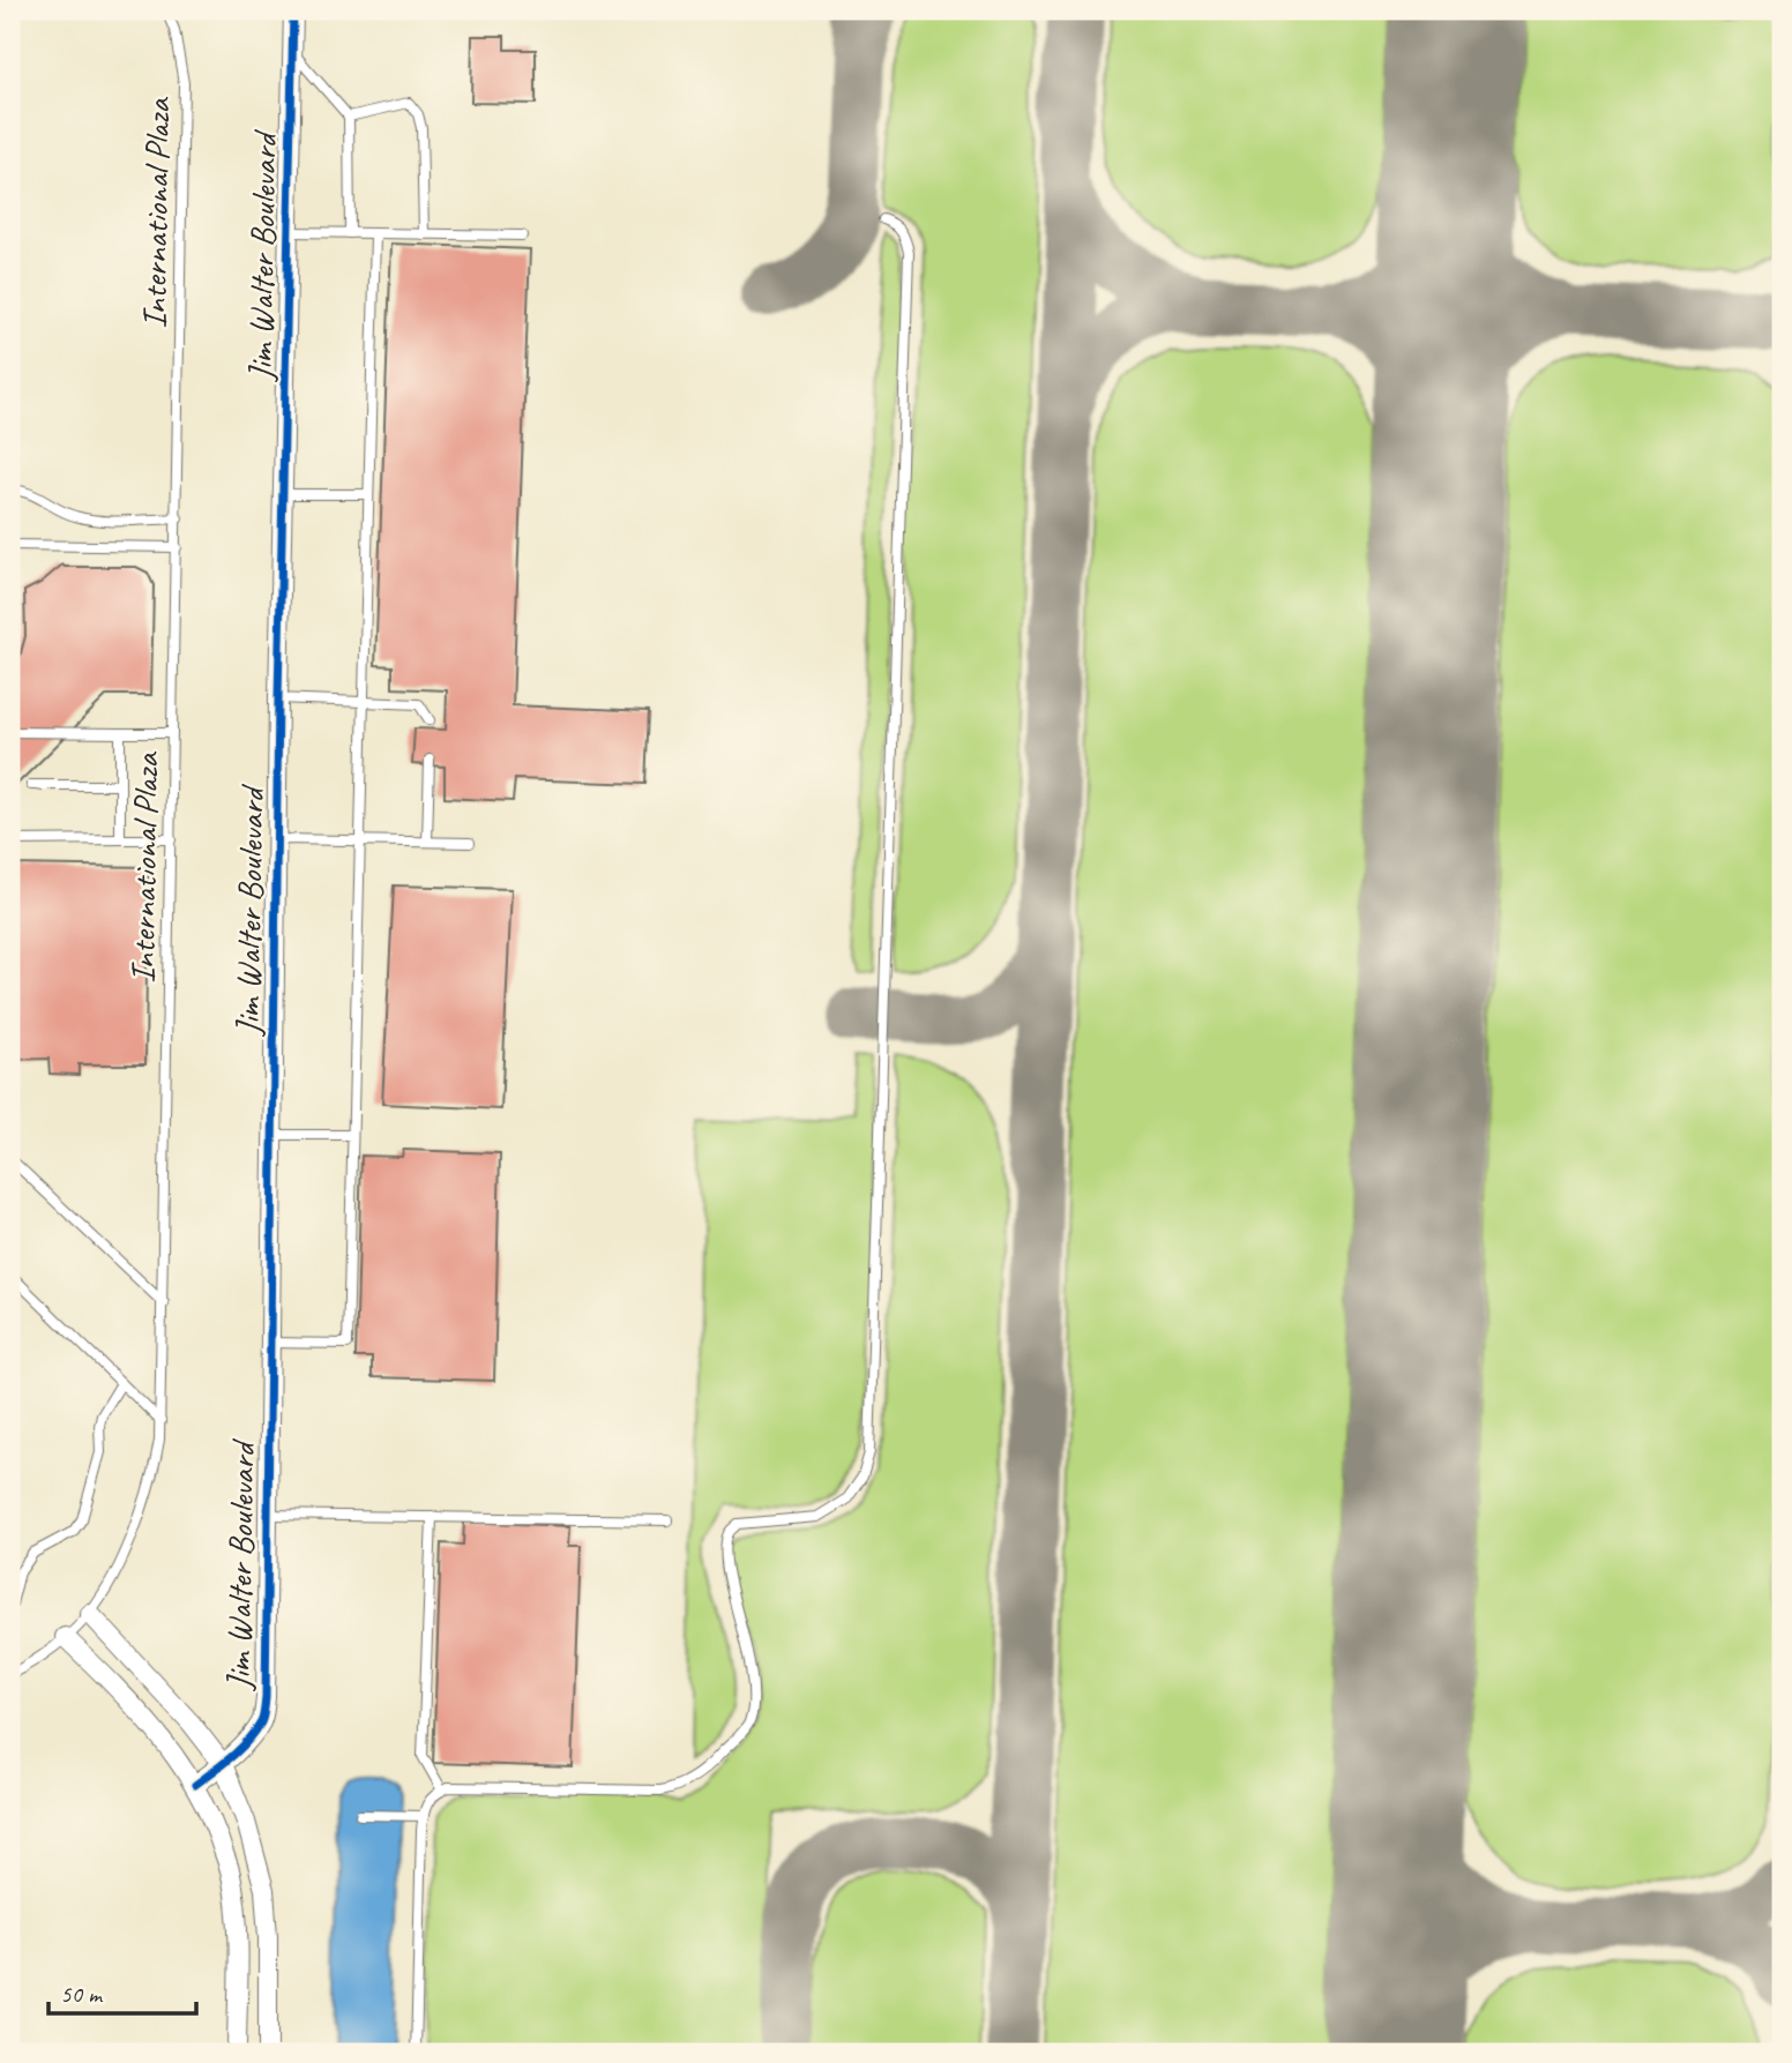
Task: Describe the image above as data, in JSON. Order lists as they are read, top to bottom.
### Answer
{
  "streets": {
    "street": ["Jim Walter Boulevard"],
    "lane": ["International Plaza"]
  },
  "scale_bar": "50 m"
}
